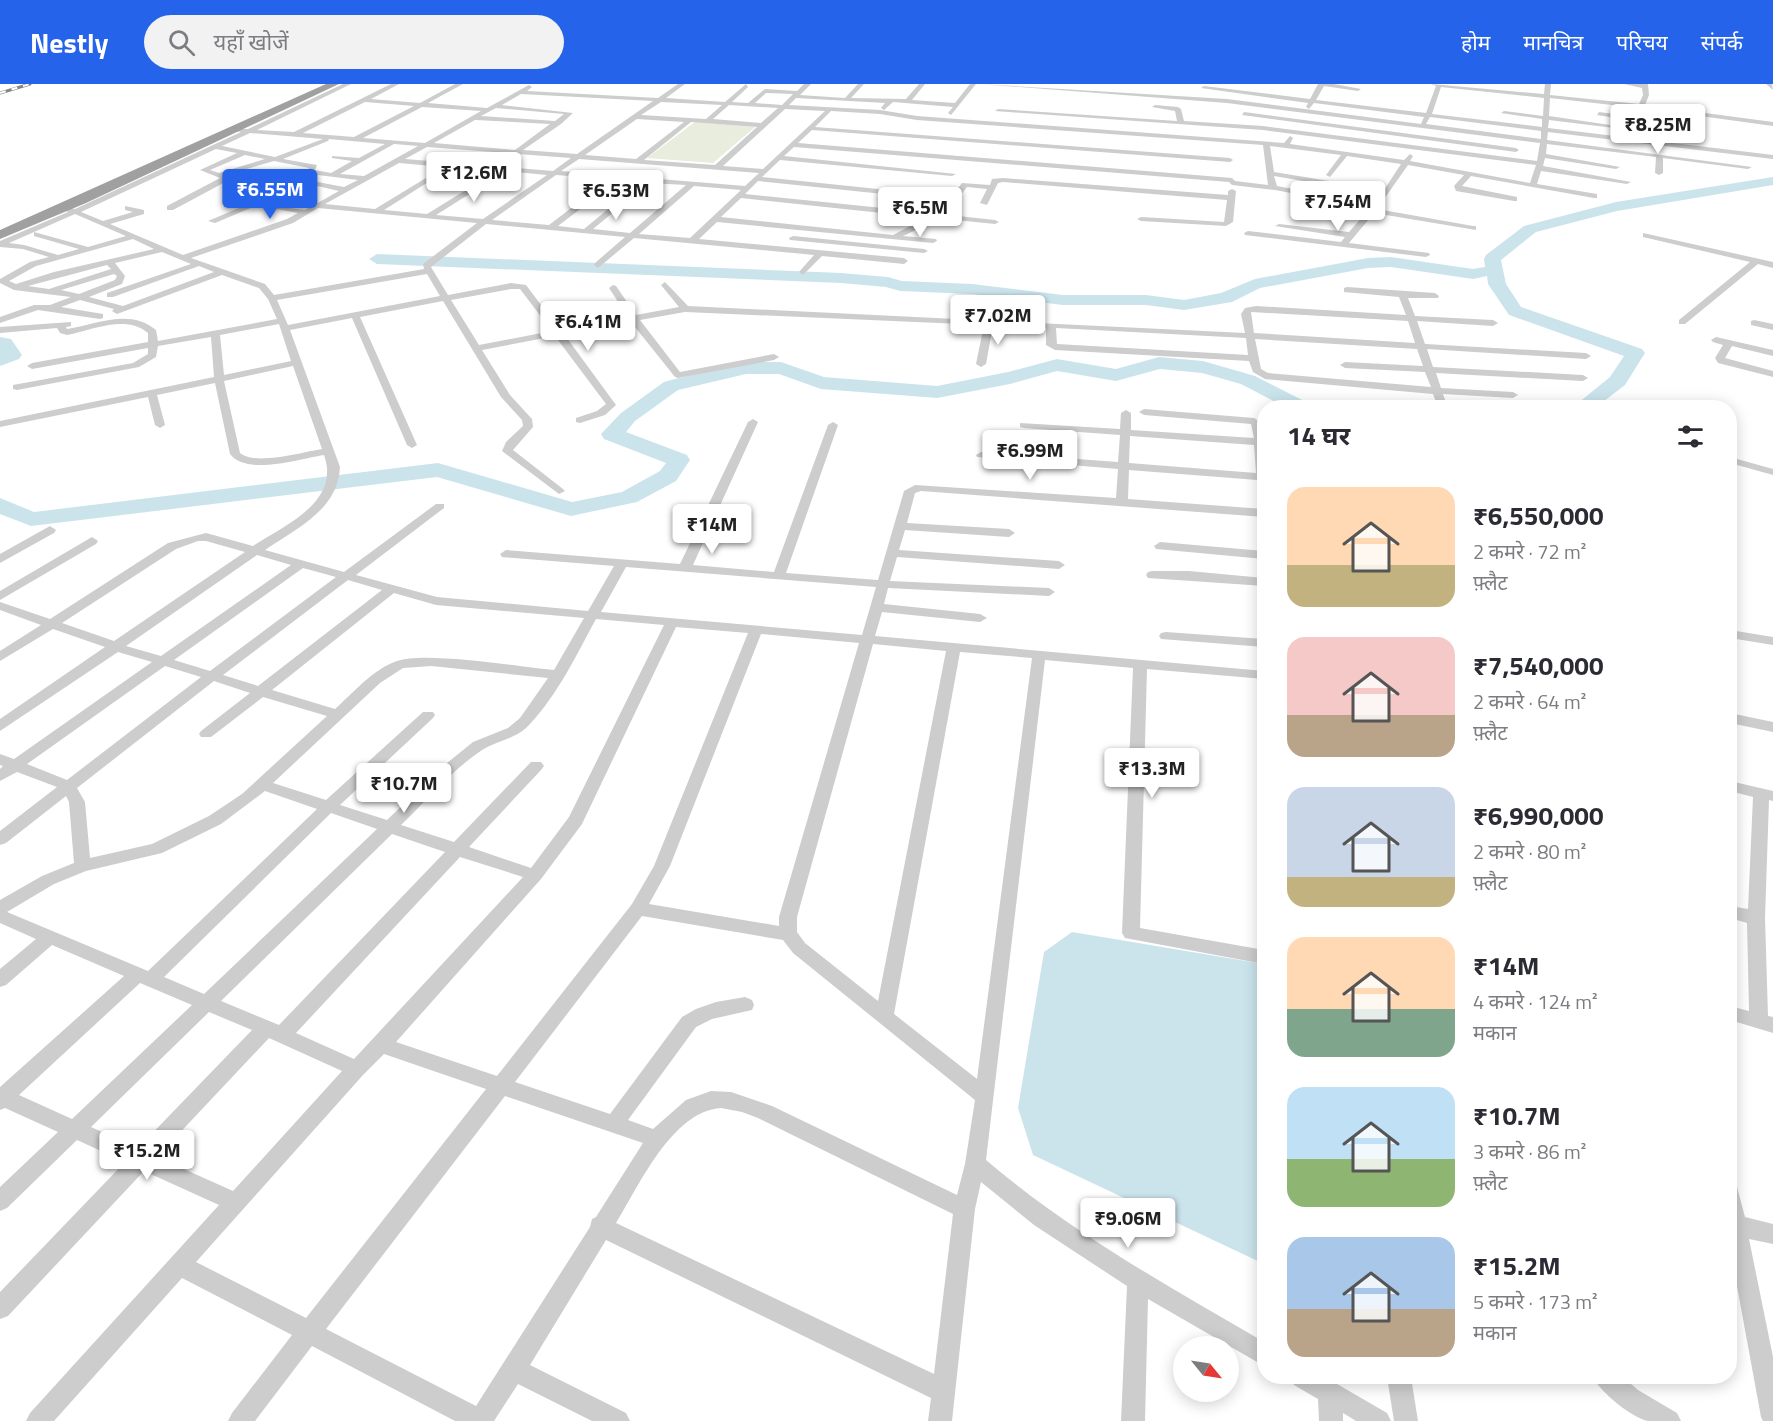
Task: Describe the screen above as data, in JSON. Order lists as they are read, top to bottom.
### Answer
{
  "north": "bottom right",
  "page": {
    "header": "Nestly",
    "search": "यहाँ खोजें",
    "nav": [
      "होम",
      "मानचित्र",
      "परिचय",
      "संपर्क"
    ],
    "price": [
      "₹8.25M",
      "₹12.6M",
      "₹6.55M",
      "₹6.53M",
      "₹7.54M",
      "₹6.5M",
      "₹7.02M",
      "₹6.41M",
      "₹6.99M",
      "₹14M",
      "₹13.3M",
      "₹10.7M",
      "₹15.2M",
      "₹9.06M"
    ],
    "heading": "14 घर",
    "list": [
      {
        "name": "₹6,550,000",
        "note": "2 कमरे · 72 m² · फ़्लैट"
      },
      {
        "name": "₹7,540,000",
        "note": "2 कमरे · 64 m² · फ़्लैट"
      },
      {
        "name": "₹6,990,000",
        "note": "2 कमरे · 80 m² · फ़्लैट"
      },
      {
        "name": "₹14M",
        "note": "4 कमरे · 124 m² · मकान"
      },
      {
        "name": "₹10.7M",
        "note": "3 कमरे · 86 m² · फ़्लैट"
      },
      {
        "name": "₹15.2M",
        "note": "5 कमरे · 173 m² · मकान"
      }
    ]
  }
}
